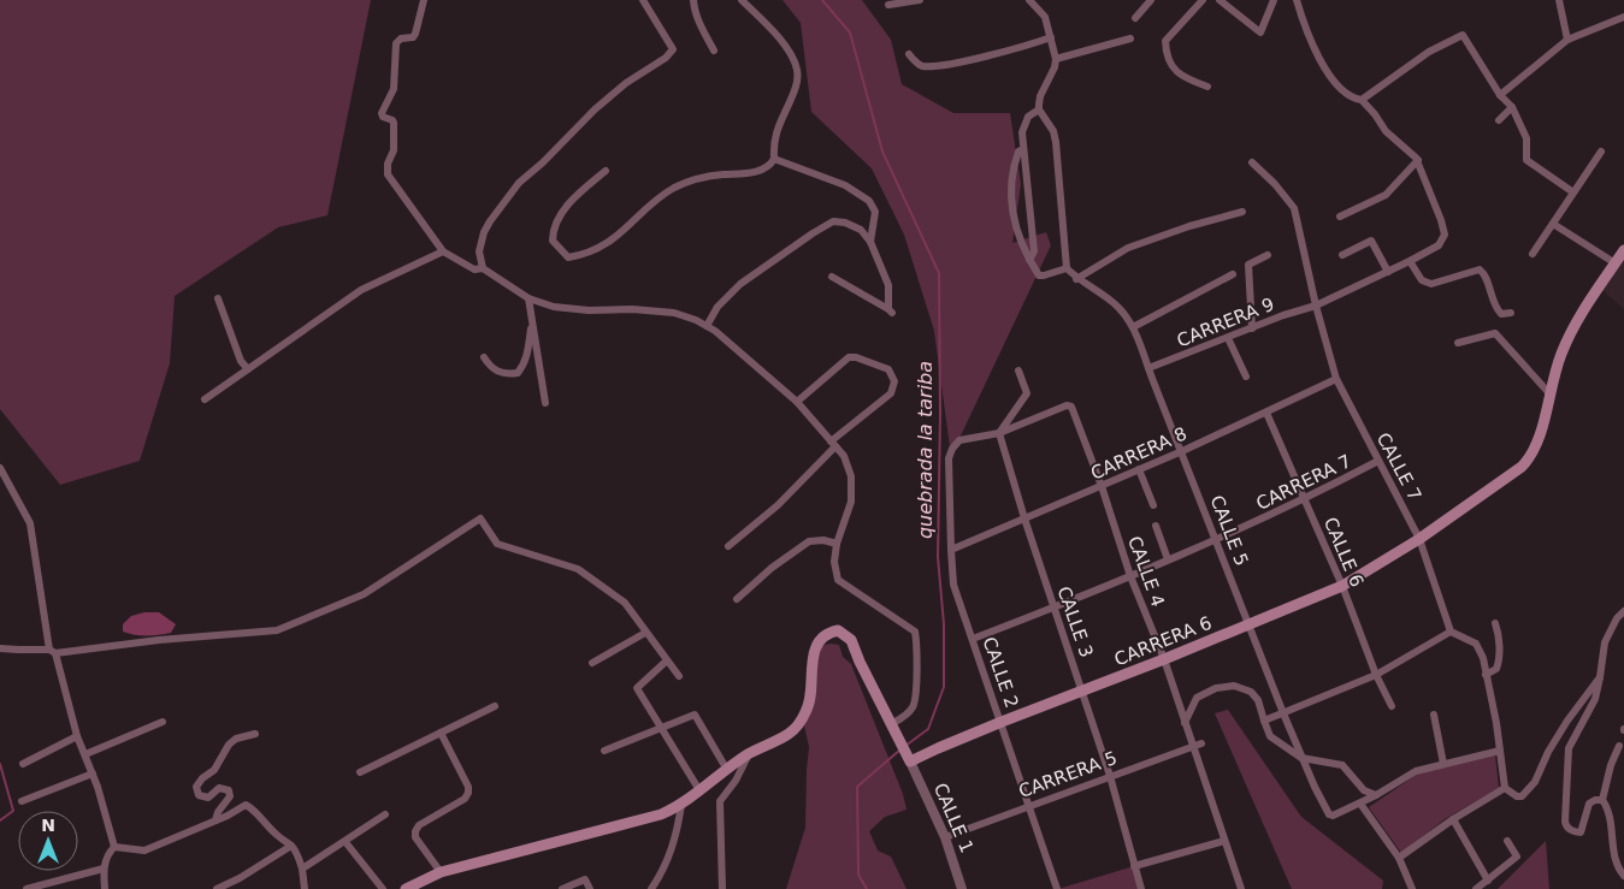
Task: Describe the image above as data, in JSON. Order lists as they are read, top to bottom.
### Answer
{
  "streets": {
    "main road": ["CARRERA 6"],
    "street": [
      "CARRERA 9",
      "CARRERA 8",
      "CALLE 7",
      "CARRERA 7",
      "CALLE 5",
      "CALLE 6",
      "CALLE 4",
      "CALLE 3",
      "CALLE 2",
      "CARRERA 5",
      "CALLE 1"
    ]
  },
  "crossings": [
    ["CARRERA 9", "CALLE 7"],
    ["CARRERA 9", "CALLE 5"],
    ["CARRERA 8", "CALLE 7"],
    ["CARRERA 8", "CALLE 5"],
    ["CARRERA 8", "CALLE 6"],
    ["CARRERA 8", "CALLE 4"],
    ["CARRERA 8", "CALLE 3"],
    ["CARRERA 8", "CALLE 2"],
    ["CALLE 7", "CARRERA 7"],
    ["CALLE 7", "CARRERA 6"],
    ["CARRERA 7", "CALLE 5"],
    ["CARRERA 7", "CALLE 6"],
    ["CARRERA 7", "CALLE 4"],
    ["CARRERA 7", "CALLE 3"],
    ["CARRERA 7", "CALLE 2"],
    ["CALLE 5", "CARRERA 6"],
    ["CALLE 6", "CARRERA 6"],
    ["CALLE 4", "CALLE 3"],
    ["CALLE 4", "CARRERA 6"],
    ["CALLE 4", "CALLE 2"],
    ["CALLE 4", "CARRERA 5"],
    ["CALLE 3", "CARRERA 6"],
    ["CALLE 3", "CALLE 2"],
    ["CALLE 3", "CARRERA 5"],
    ["CARRERA 6", "CALLE 2"],
    ["CARRERA 6", "CALLE 1"],
    ["CALLE 2", "CARRERA 5"],
    ["CARRERA 5", "CALLE 1"]
  ],
  "water": ["quebrada la tariba"],
  "north": "top"
}
